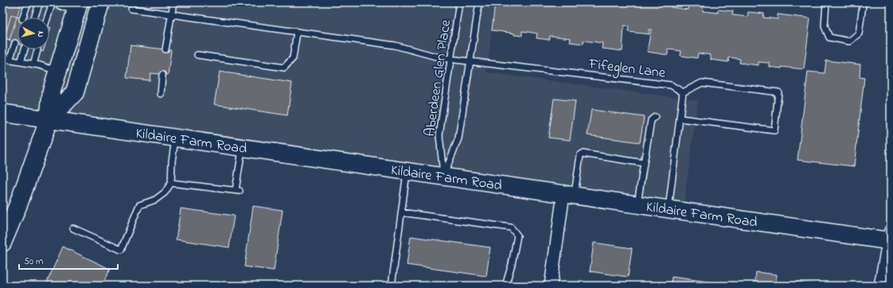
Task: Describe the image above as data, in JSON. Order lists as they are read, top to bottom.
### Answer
{
  "streets": {
    "main road": ["Kildaire Farm Road"],
    "lane": ["Fifeglen Lane", "Aberdeen Glen Place"]
  },
  "crossings": [
    ["Fifeglen Lane", "Aberdeen Glen Place"],
    ["Aberdeen Glen Place", "Kildaire Farm Road"]
  ],
  "scale_bar": "50 m",
  "north": "right"
}
